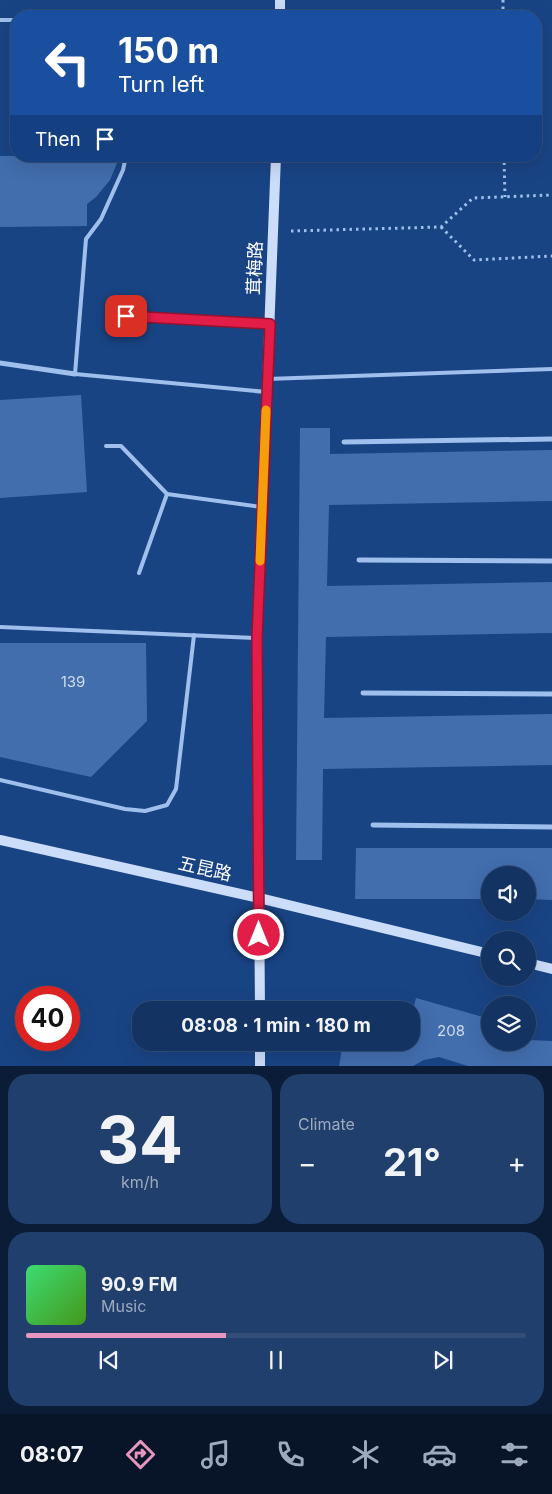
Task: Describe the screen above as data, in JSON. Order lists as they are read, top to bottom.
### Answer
{
  "streets": {
    "street": ["茸梅路", "五昆路"]
  },
  "crossings": [
    ["茸梅路", "五昆路"]
  ],
  "house_numbers": ["139", "208"],
  "page": {
    "turn": ["150 m", "Turn left"],
    "then": "Then",
    "limit": "40",
    "trip": "08:08 · 1 min · 180 m",
    "tile": [
      ["34", "km/h"],
      "Climate"
    ],
    "heat": ["−", "21°", "+"],
    "song": ["90.9 FM", "Music"],
    "tabs": "08:07"
  }
}
